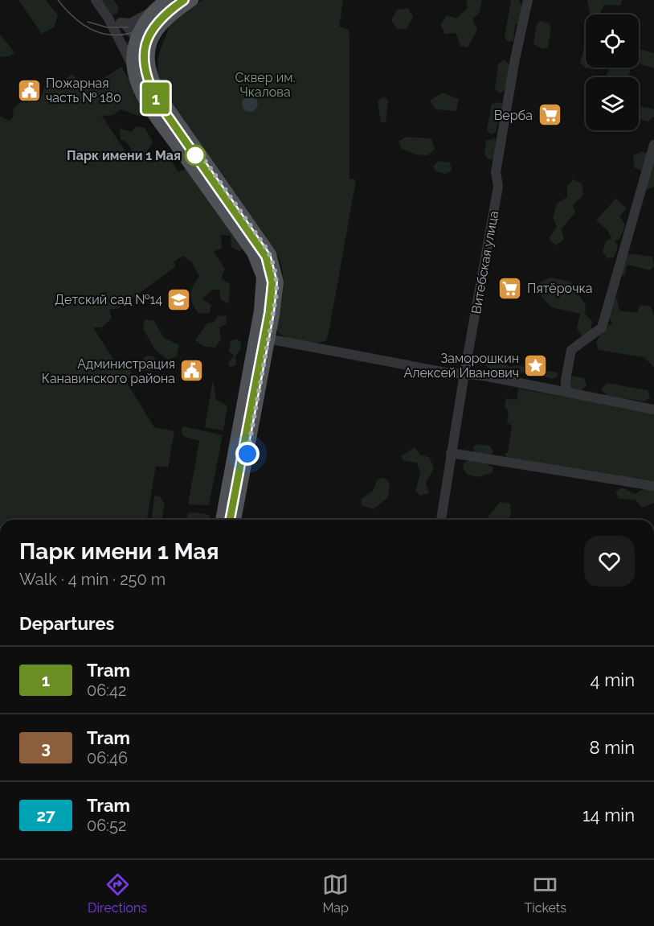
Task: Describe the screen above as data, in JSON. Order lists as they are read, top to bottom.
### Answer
{
  "streets": {
    "street": ["Витебская улица"]
  },
  "parks": ["Сквер им. Чкалова"],
  "places": {
    "public building": ["Пожарная часть № 180", "Администрация Канавинского района"],
    "supermarket": ["Верба", "Пятёрочка"],
    "other": ["Парк имени 1 Мая"],
    "school or university": ["Детский сад №14"],
    "place": ["Заморошкин Алексей Иванович"]
  },
  "lines": ["tram line 1"],
  "page": {
    "on_map": "1",
    "heading": [
      ["Парк имени 1 Мая", "Walk · 4 min · 250 m"],
      "Departures"
    ],
    "list": [
      {
        "mark": "1",
        "name": "Tram",
        "note": "06:42",
        "value": "4 min"
      },
      {
        "mark": "3",
        "name": "Tram",
        "note": "06:46",
        "value": "8 min"
      },
      {
        "mark": "27",
        "name": "Tram",
        "note": "06:52",
        "value": "14 min"
      }
    ],
    "tabs": ["Directions", "Map", "Tickets"]
  }
}
